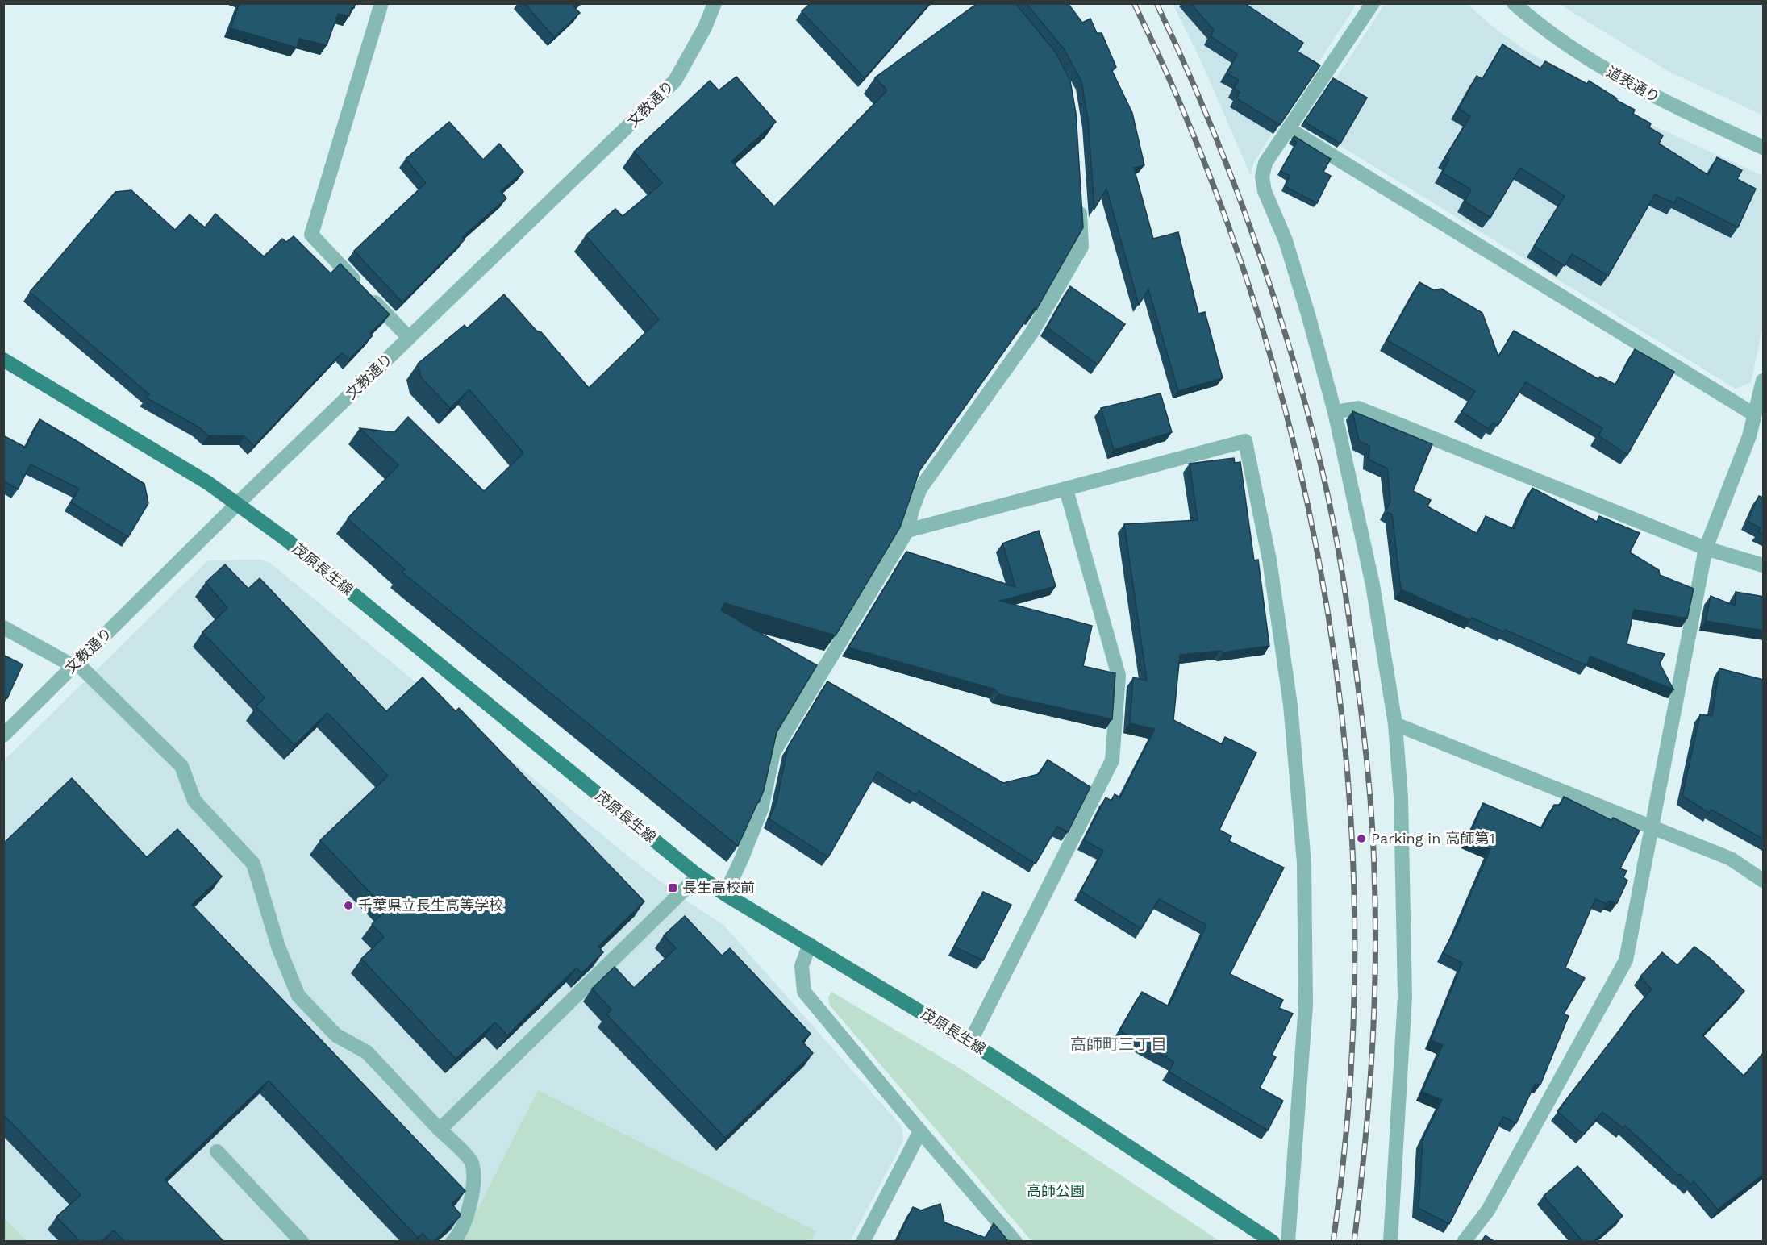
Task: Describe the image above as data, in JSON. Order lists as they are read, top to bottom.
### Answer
{
  "streets": {
    "main road": ["茂原長生線"],
    "street": ["道表通り", "文教通り"]
  },
  "crossings": [
    ["文教通り", "茂原長生線"]
  ],
  "districts": ["高師町三丁目"],
  "parks": ["高師公園"],
  "places": {
    "other": ["Parking in 高師第1", "千葉県立長生高等学校"],
    "transit": ["長生高校前"]
  }
}
